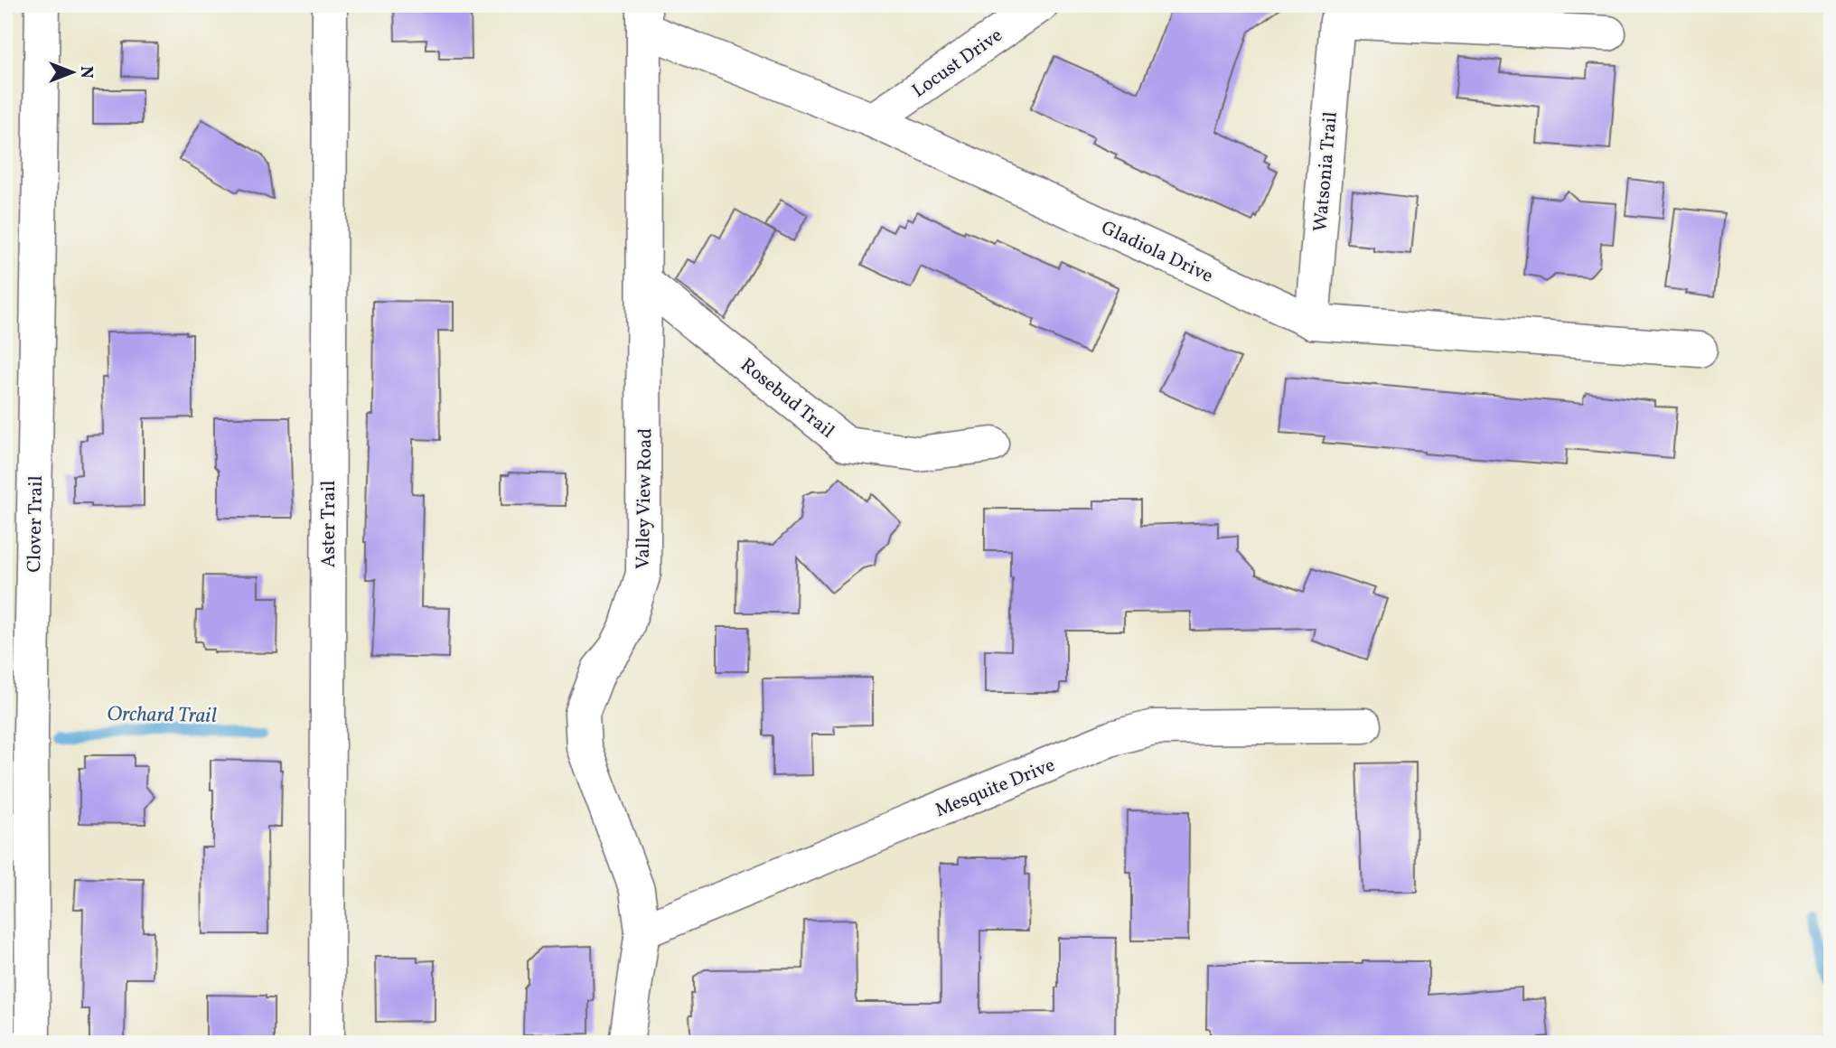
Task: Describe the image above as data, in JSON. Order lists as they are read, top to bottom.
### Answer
{
  "streets": {
    "street": [
      "Locust Drive",
      "Watsonia Trail",
      "Gladiola Drive",
      "Rosebud Trail",
      "Valley View Road",
      "Clover Trail",
      "Aster Trail",
      "Mesquite Drive"
    ]
  },
  "crossings": [
    ["Locust Drive", "Gladiola Drive"],
    ["Watsonia Trail", "Gladiola Drive"],
    ["Gladiola Drive", "Valley View Road"],
    ["Rosebud Trail", "Valley View Road"],
    ["Valley View Road", "Mesquite Drive"]
  ],
  "water": ["Orchard Trail"],
  "north": "right"
}
